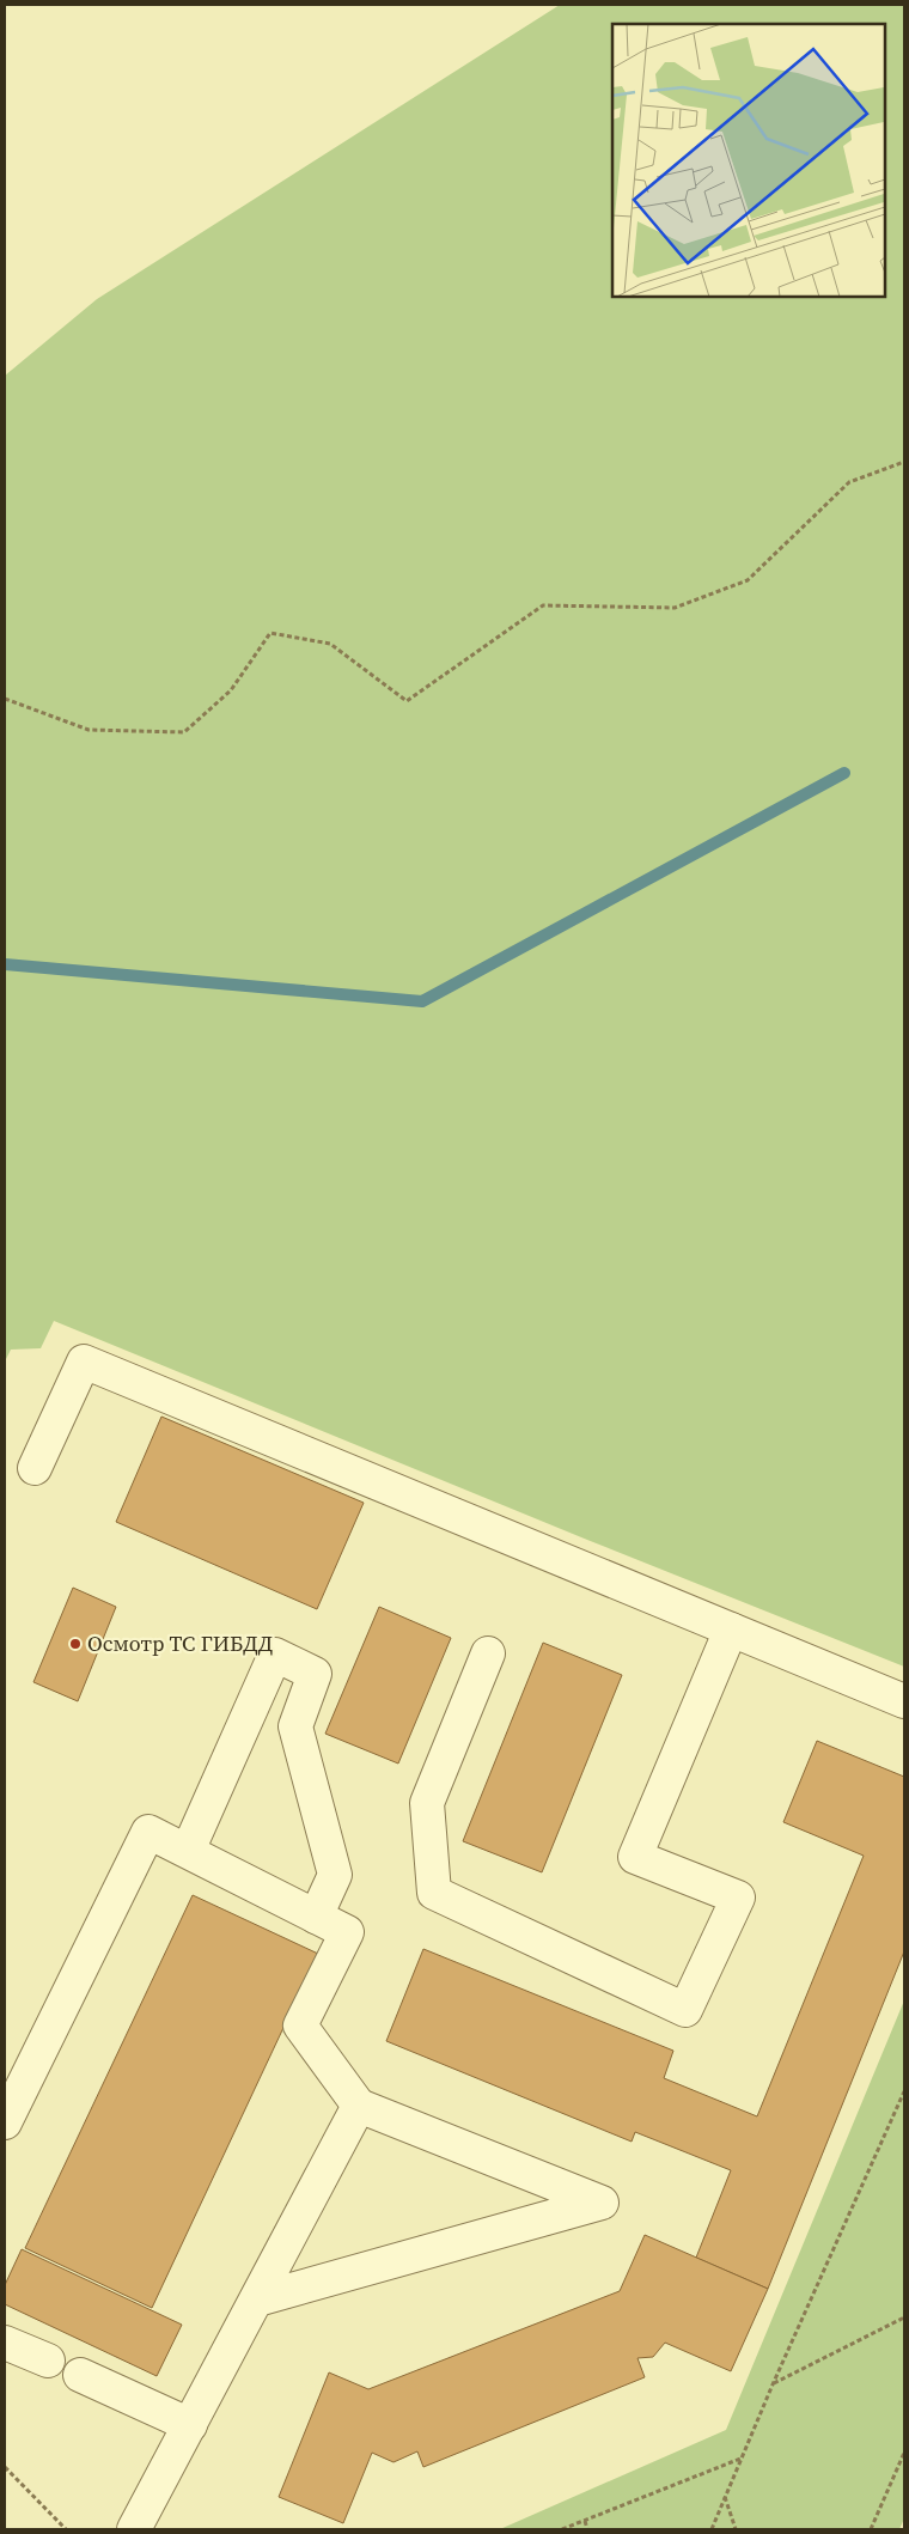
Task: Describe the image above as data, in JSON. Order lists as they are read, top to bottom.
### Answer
{
  "places": ["Осмотр ТС ГИБДД"]
}
